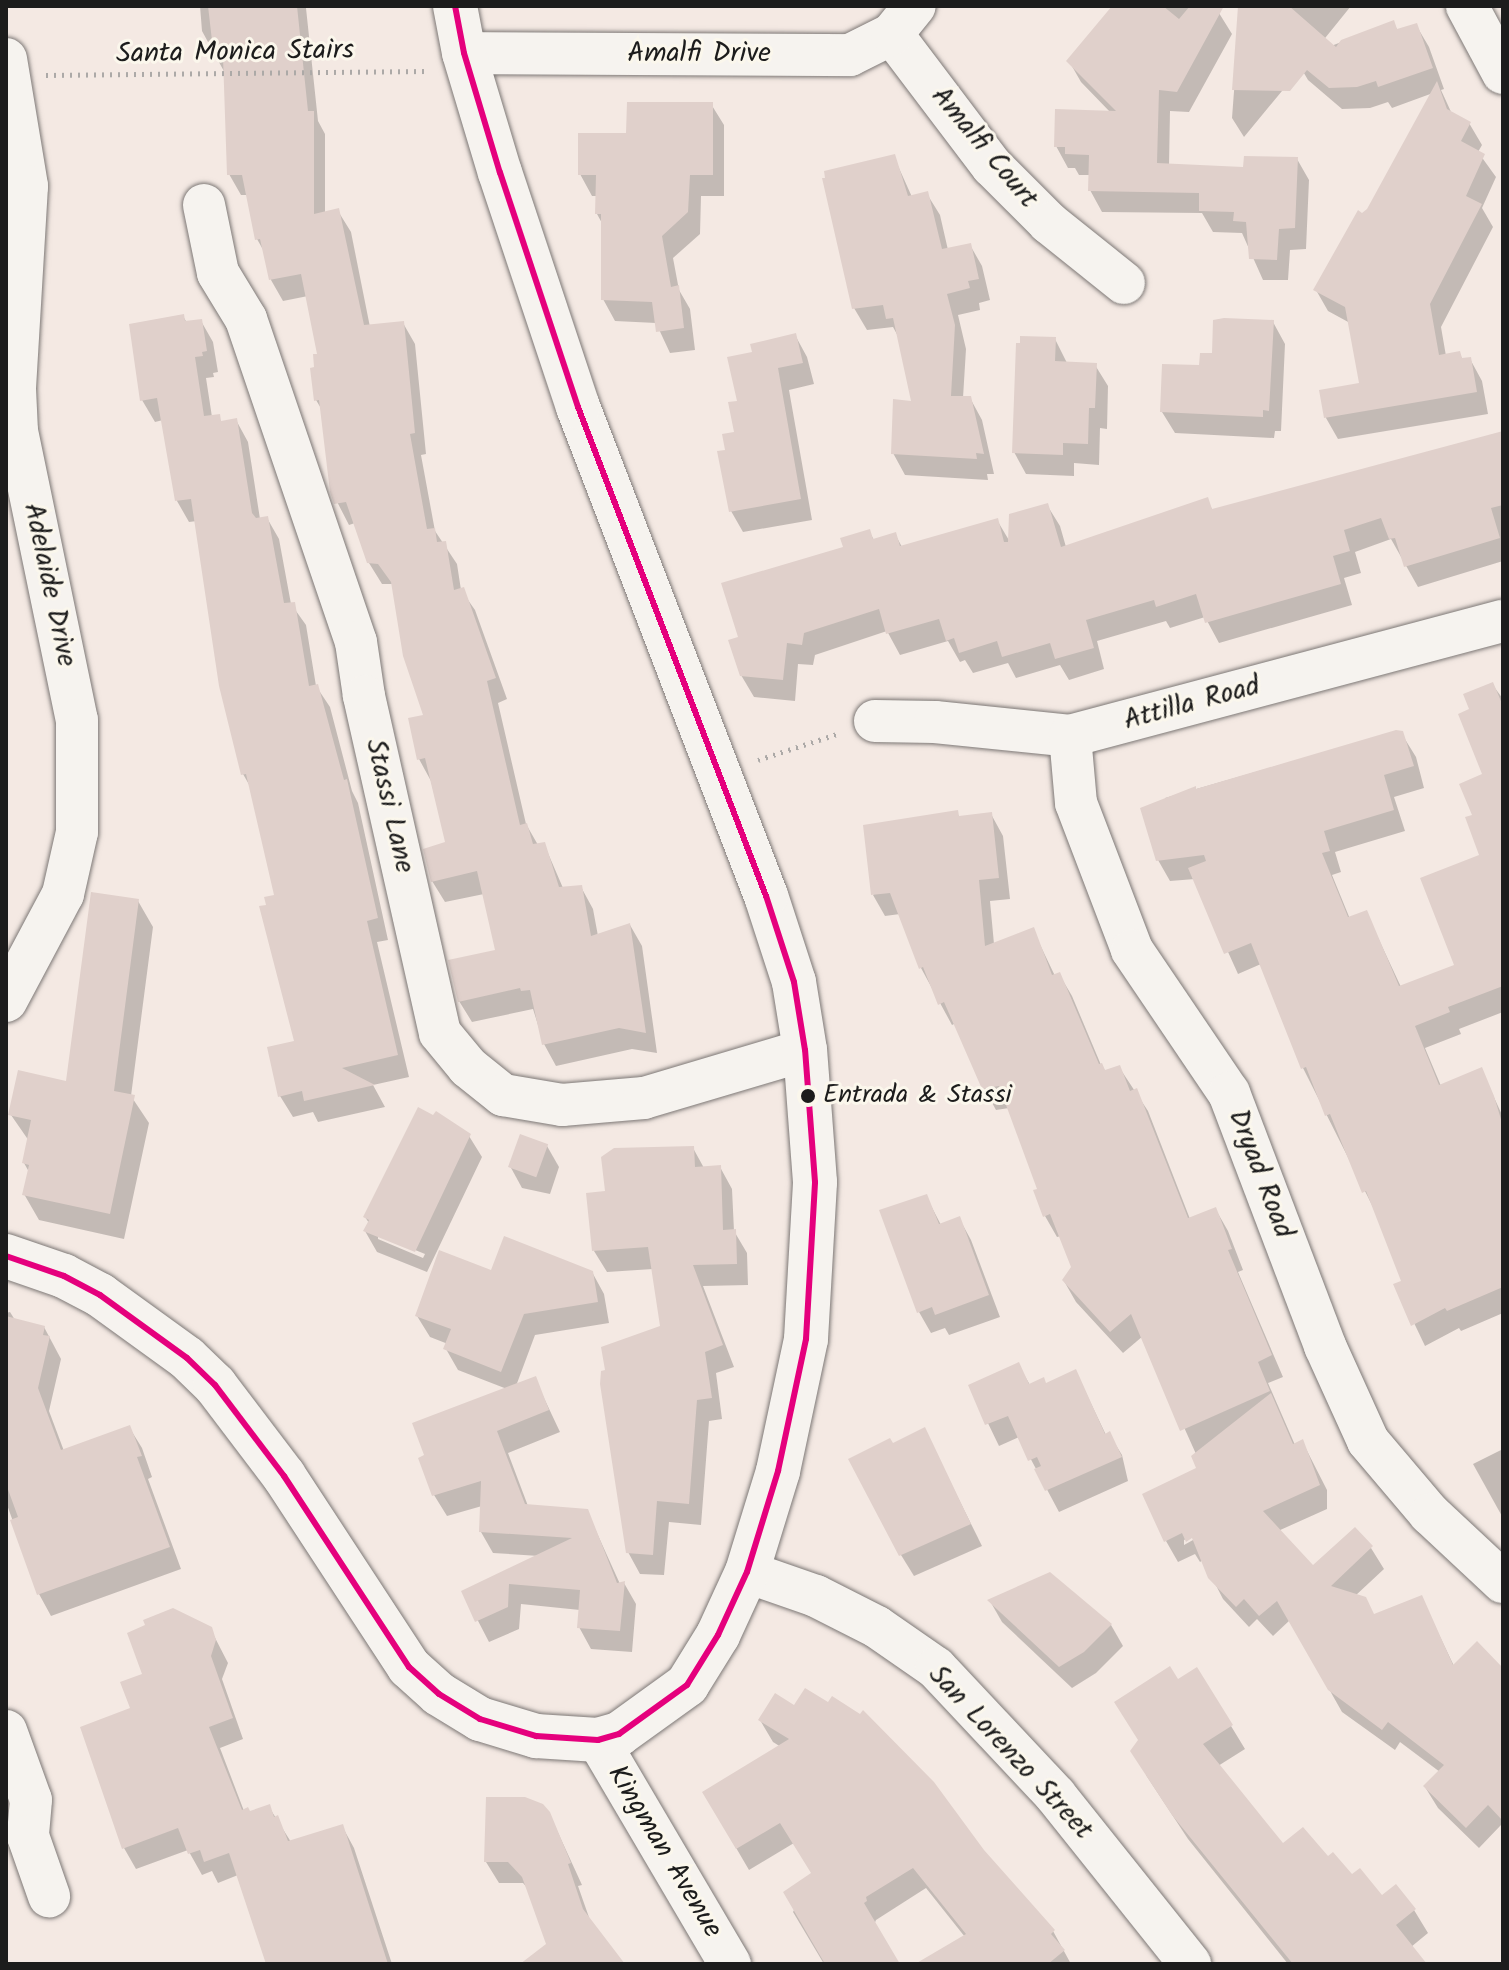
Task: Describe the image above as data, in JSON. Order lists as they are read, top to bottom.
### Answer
{
  "streets": {
    "street": [
      "Amalfi Drive",
      "Amalfi Court",
      "Adelaide Drive",
      "Attilla Road",
      "Stassi Lane",
      "Dryad Road",
      "San Lorenzo Street",
      "Kingman Avenue"
    ],
    "path": ["Santa Monica Stairs"]
  },
  "crossings": [
    ["Amalfi Drive", "Amalfi Court"],
    ["Attilla Road", "Dryad Road"]
  ],
  "places": ["Entrada & Stassi"]
}
